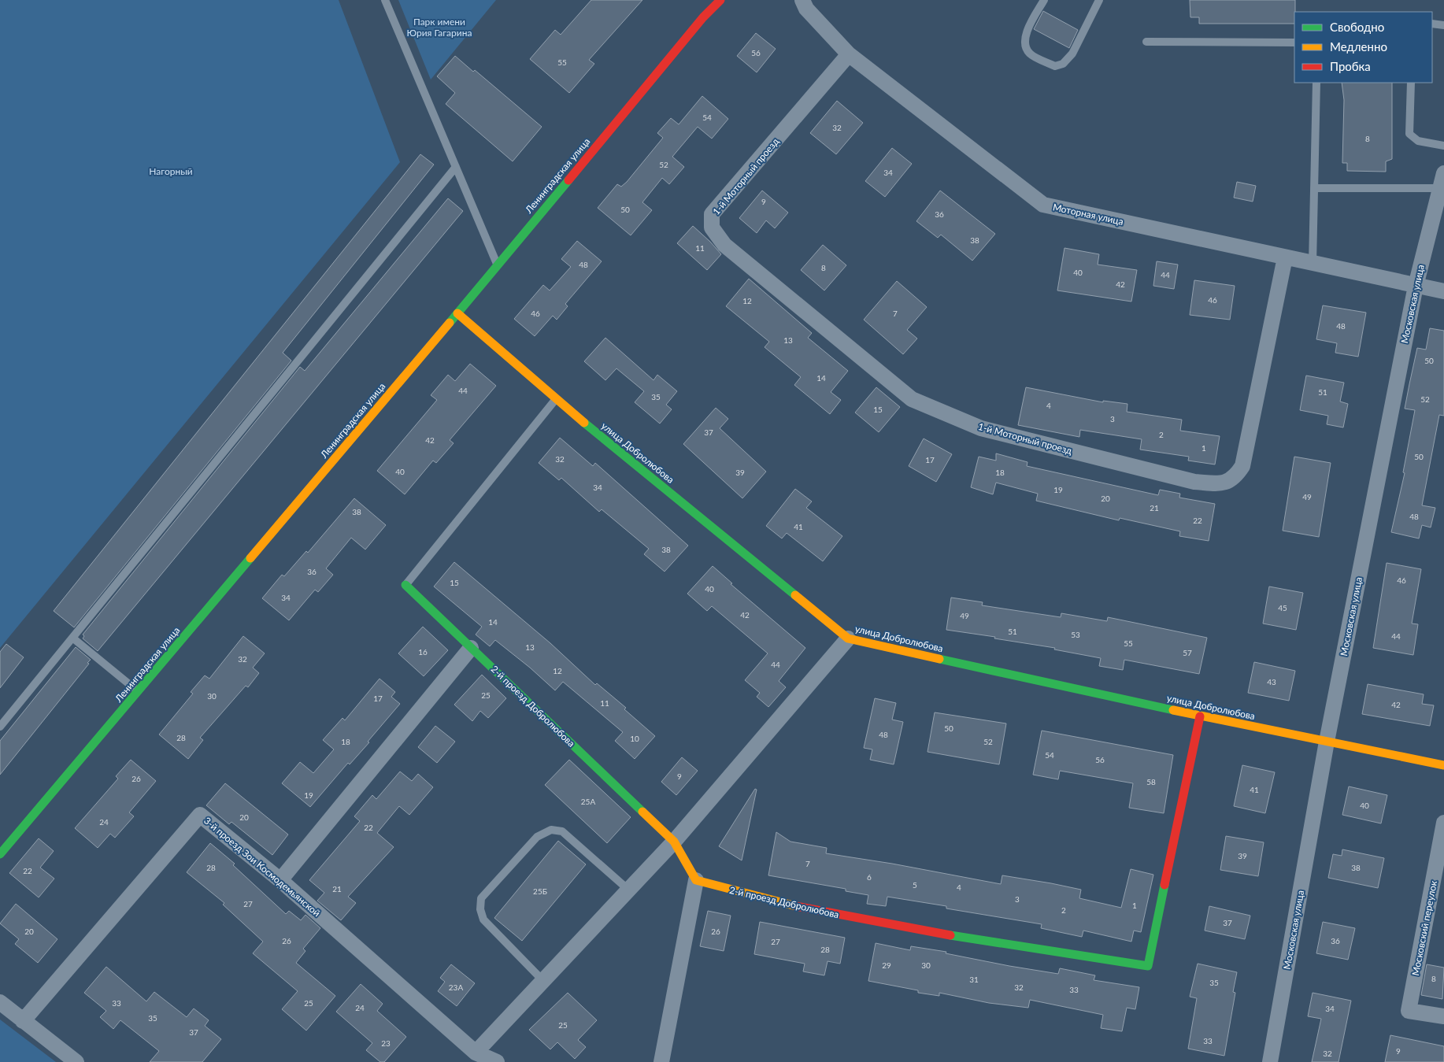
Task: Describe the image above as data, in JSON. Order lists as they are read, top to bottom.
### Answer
{
  "streets": {
    "street": [
      "Ленинградская улица",
      "1-й Моторный проезд",
      "Моторная улица",
      "Московская улица",
      "улица Добролюбова",
      "2-й проезд Добролюбова",
      "3-й проезд Зои Космодемьянской",
      "Московский переулок"
    ]
  },
  "crossings": [
    ["Ленинградская улица", "улица Добролюбова"],
    ["1-й Моторный проезд", "Моторная улица"],
    ["Моторная улица", "Московская улица"],
    ["Московская улица", "улица Добролюбова"],
    ["улица Добролюбова", "2-й проезд Добролюбова"]
  ],
  "parks": ["Парк имени Юрия Гагарина", "Нагорный"],
  "house_numbers": [
    "56",
    "55",
    "54",
    "32",
    "8",
    "52",
    "34",
    "9",
    "50",
    "36",
    "38",
    "11",
    "48",
    "8",
    "40",
    "44",
    "42",
    "46",
    "12",
    "46",
    "7",
    "48",
    "13",
    "50",
    "14",
    "44",
    "51",
    "35",
    "52",
    "4",
    "15",
    "3",
    "37",
    "2",
    "42",
    "1",
    "50",
    "32",
    "17",
    "40",
    "39",
    "18",
    "34",
    "19",
    "49",
    "20",
    "21",
    "38",
    "48",
    "22",
    "41",
    "38",
    "36",
    "46",
    "15",
    "40",
    "34",
    "45",
    "42",
    "49",
    "14",
    "51",
    "53",
    "44",
    "55",
    "13",
    "16",
    "57",
    "32",
    "44",
    "12",
    "43",
    "25",
    "30",
    "17",
    "11",
    "42",
    "50",
    "48",
    "28",
    "10",
    "18",
    "52",
    "54",
    "56",
    "9",
    "26",
    "58",
    "41",
    "19",
    "25А",
    "40",
    "20",
    "24",
    "22",
    "39",
    "7",
    "28",
    "38",
    "22",
    "6",
    "5",
    "4",
    "21",
    "25Б",
    "3",
    "27",
    "1",
    "2",
    "37",
    "20",
    "26",
    "26",
    "36",
    "27",
    "28",
    "29",
    "30",
    "8",
    "31",
    "35",
    "23А",
    "32",
    "33",
    "33",
    "25",
    "24",
    "34",
    "35",
    "25",
    "37",
    "33",
    "23",
    "9",
    "32"
  ],
  "legend": ["Свободно", "Медленно", "Пробка"]
}
